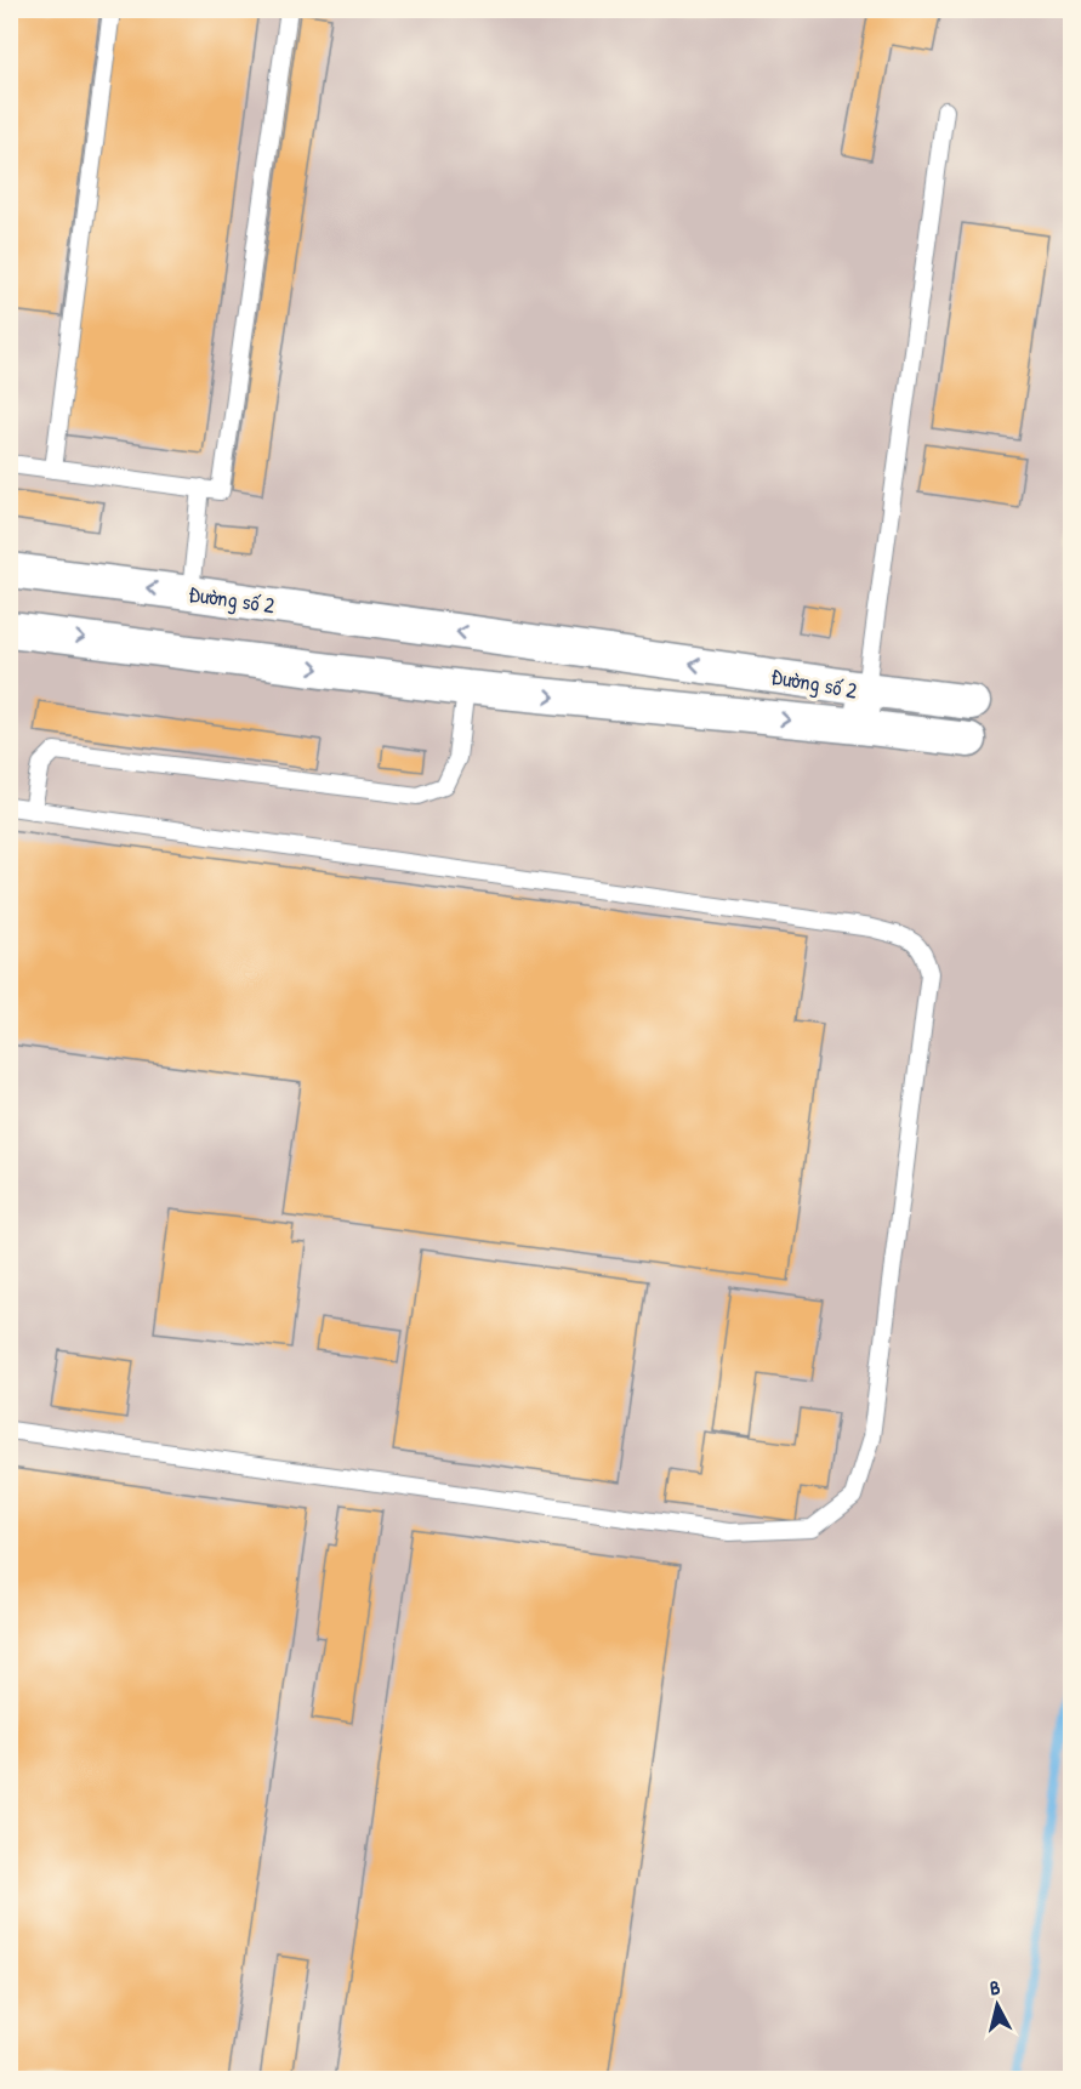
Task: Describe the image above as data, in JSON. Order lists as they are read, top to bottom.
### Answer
{
  "streets": {
    "street": ["Đường số 2"]
  },
  "north": "top"
}
